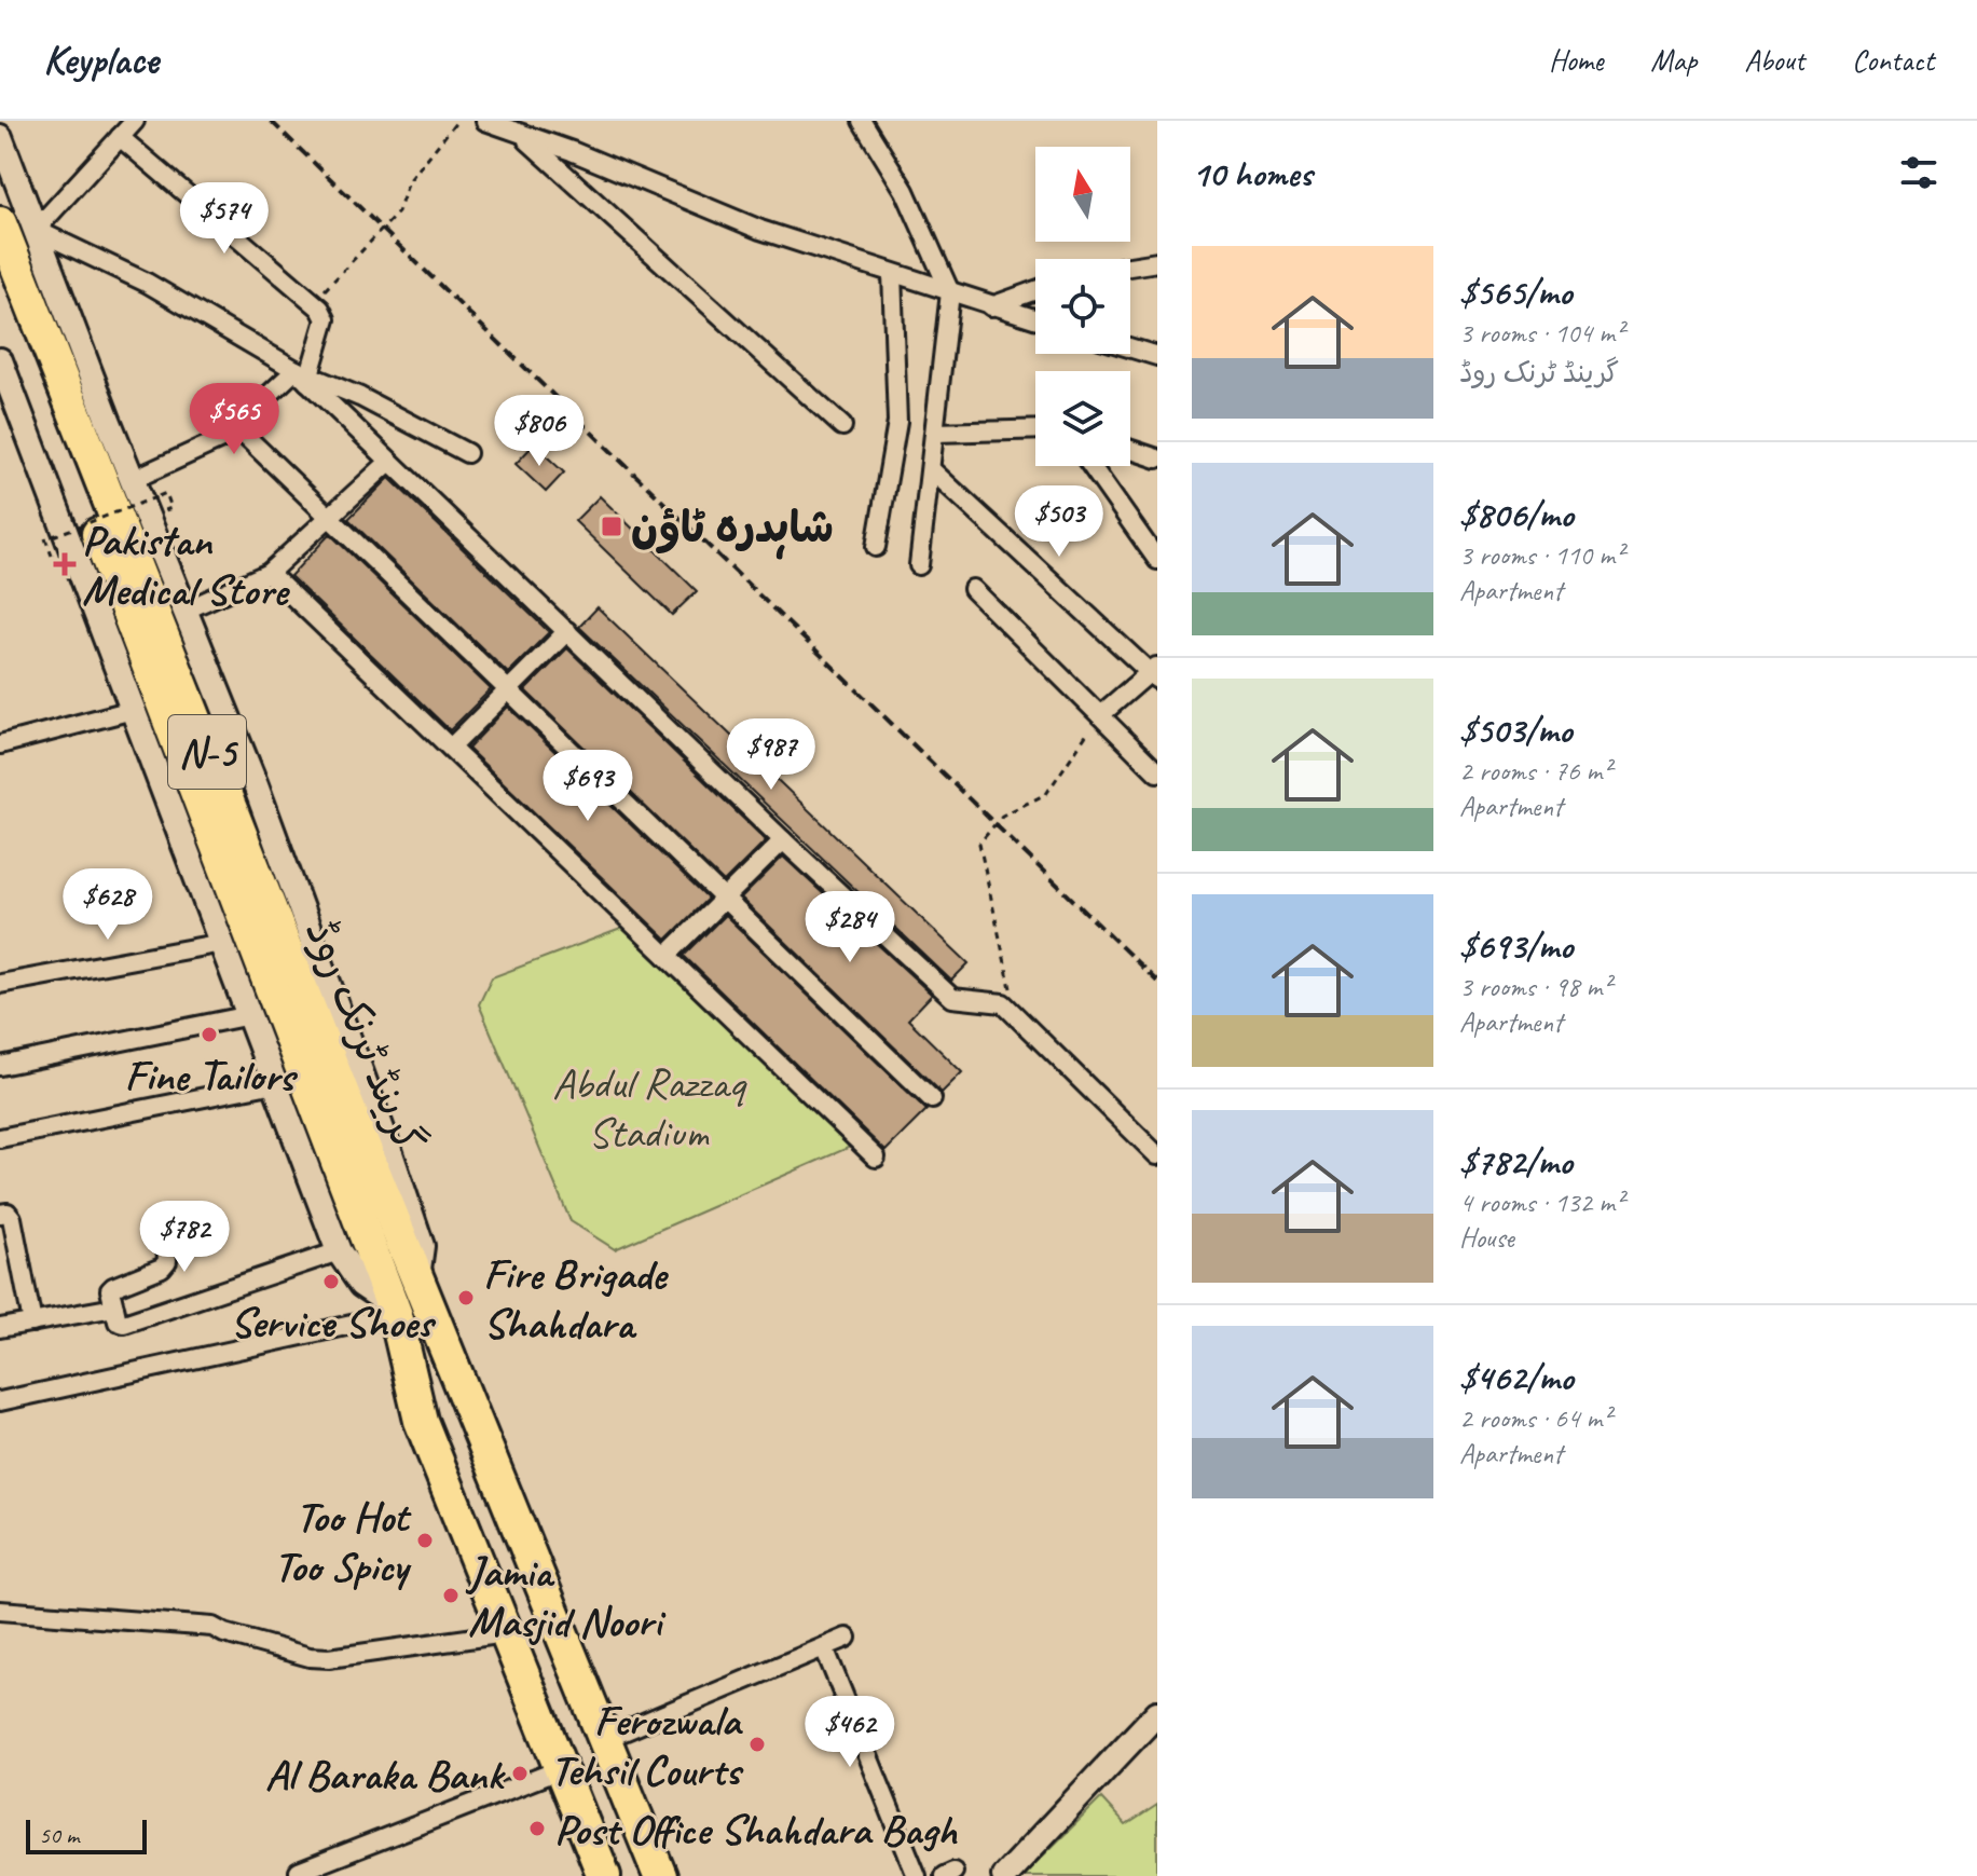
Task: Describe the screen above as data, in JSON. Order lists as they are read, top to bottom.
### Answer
{
  "streets": {
    "highway": ["N-5", "گرینڈ ٹرنک روڈ"]
  },
  "parks": ["Abdul Razzaq Stadium"],
  "places": {
    "transit": ["شاہدرہ ٹاؤن"],
    "health": ["Pakistan Medical Store"],
    "other": [
      "Fine Tailors",
      "Service Shoes",
      "Fire Brigade Shahdara",
      "Too Hot Too Spicy",
      "Jamia Masjid Noori",
      "Ferozwala Tehsil Courts",
      "Al Baraka Bank",
      "Post Office Shahdara Bagh"
    ]
  },
  "scale_bar": "50 m",
  "north": "top",
  "page": {
    "header": "Keyplace",
    "nav": [
      "Home",
      "Map",
      "About",
      "Contact"
    ],
    "heading": "10 homes",
    "price": [
      "$574",
      "$565",
      "$806",
      "$503",
      "$987",
      "$693",
      "$628",
      "$284",
      "$782",
      "$462"
    ],
    "list": [
      {
        "name": "$565/mo",
        "note": "3 rooms · 104 m² · گرینڈ ٹرنک روڈ"
      },
      {
        "name": "$806/mo",
        "note": "3 rooms · 110 m² · Apartment"
      },
      {
        "name": "$503/mo",
        "note": "2 rooms · 76 m² · Apartment"
      },
      {
        "name": "$693/mo",
        "note": "3 rooms · 98 m² · Apartment"
      },
      {
        "name": "$782/mo",
        "note": "4 rooms · 132 m² · House"
      },
      {
        "name": "$462/mo",
        "note": "2 rooms · 64 m² · Apartment"
      }
    ],
    "scale": "50 m"
  }
}
